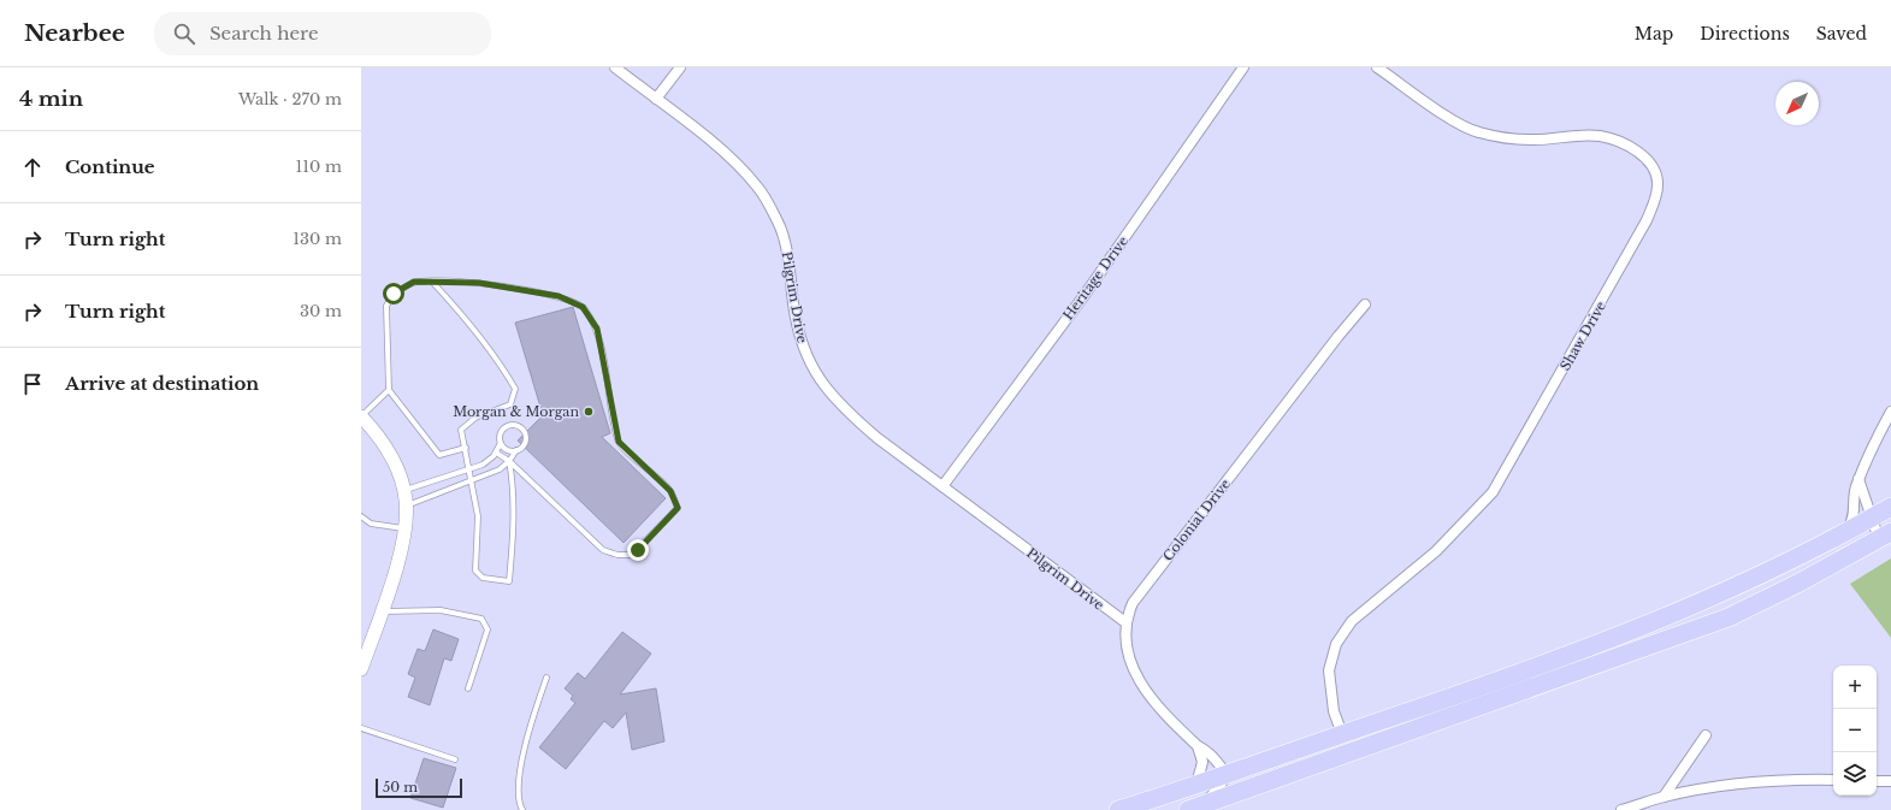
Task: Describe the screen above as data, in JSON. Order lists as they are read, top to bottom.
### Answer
{
  "streets": {
    "street": [
      "Heritage Drive",
      "Pilgrim Drive",
      "Shaw Drive",
      "Colonial Drive"
    ]
  },
  "crossings": [
    ["Heritage Drive", "Pilgrim Drive"],
    ["Pilgrim Drive", "Colonial Drive"]
  ],
  "places": ["Morgan & Morgan"],
  "scale_bar": "50 m",
  "north": "bottom left",
  "page": {
    "header": "Nearbee",
    "search": "Search here",
    "nav": ["Map", "Directions", "Saved"],
    "heading": ["4 min", "Walk · 270 m"],
    "list": [
      ["Continue", "110 m"],
      ["Turn right", "130 m"],
      ["Turn right", "30 m"],
      "Arrive at destination"
    ],
    "map_buttons": ["+", "−"],
    "scale": "50 m"
  }
}
